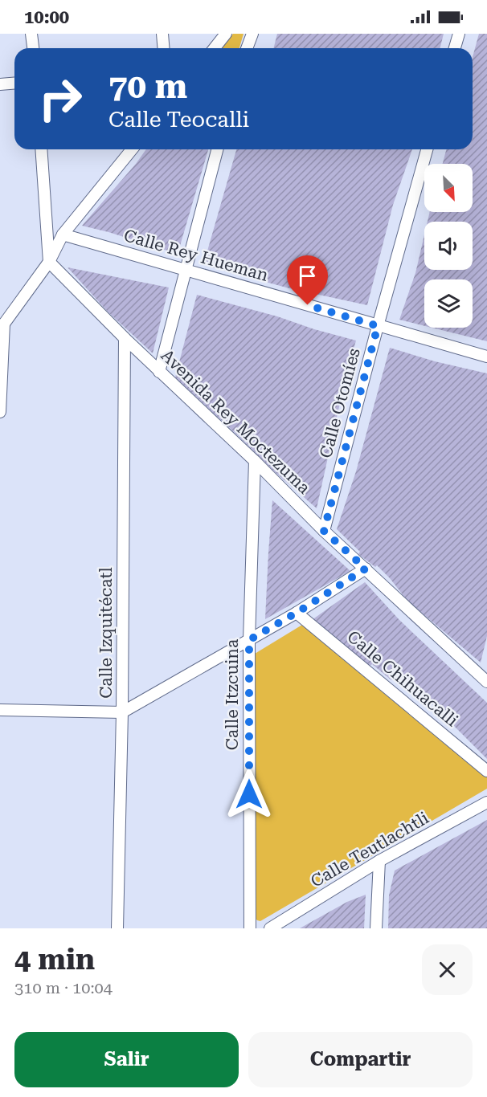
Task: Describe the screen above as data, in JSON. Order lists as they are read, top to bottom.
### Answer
{
  "streets": {
    "street": [
      "Calle Rey Hueman",
      "Calle Otomíes",
      "Avenida Rey Moctezuma",
      "Calle Izquitécatl",
      "Calle Chihuacalli",
      "Calle Itzcuina",
      "Calle Teutlachtli"
    ]
  },
  "crossings": [
    ["Calle Rey Hueman", "Calle Otomíes"],
    ["Calle Otomíes", "Avenida Rey Moctezuma"],
    ["Avenida Rey Moctezuma", "Calle Izquitécatl"],
    ["Avenida Rey Moctezuma", "Calle Itzcuina"]
  ],
  "north": "bottom right",
  "page": {
    "status": "10:00",
    "turn": ["70 m", "Calle Teocalli"],
    "heading": ["4 min", "310 m · 10:04"],
    "buttons": ["Salir", "Compartir"]
  }
}
